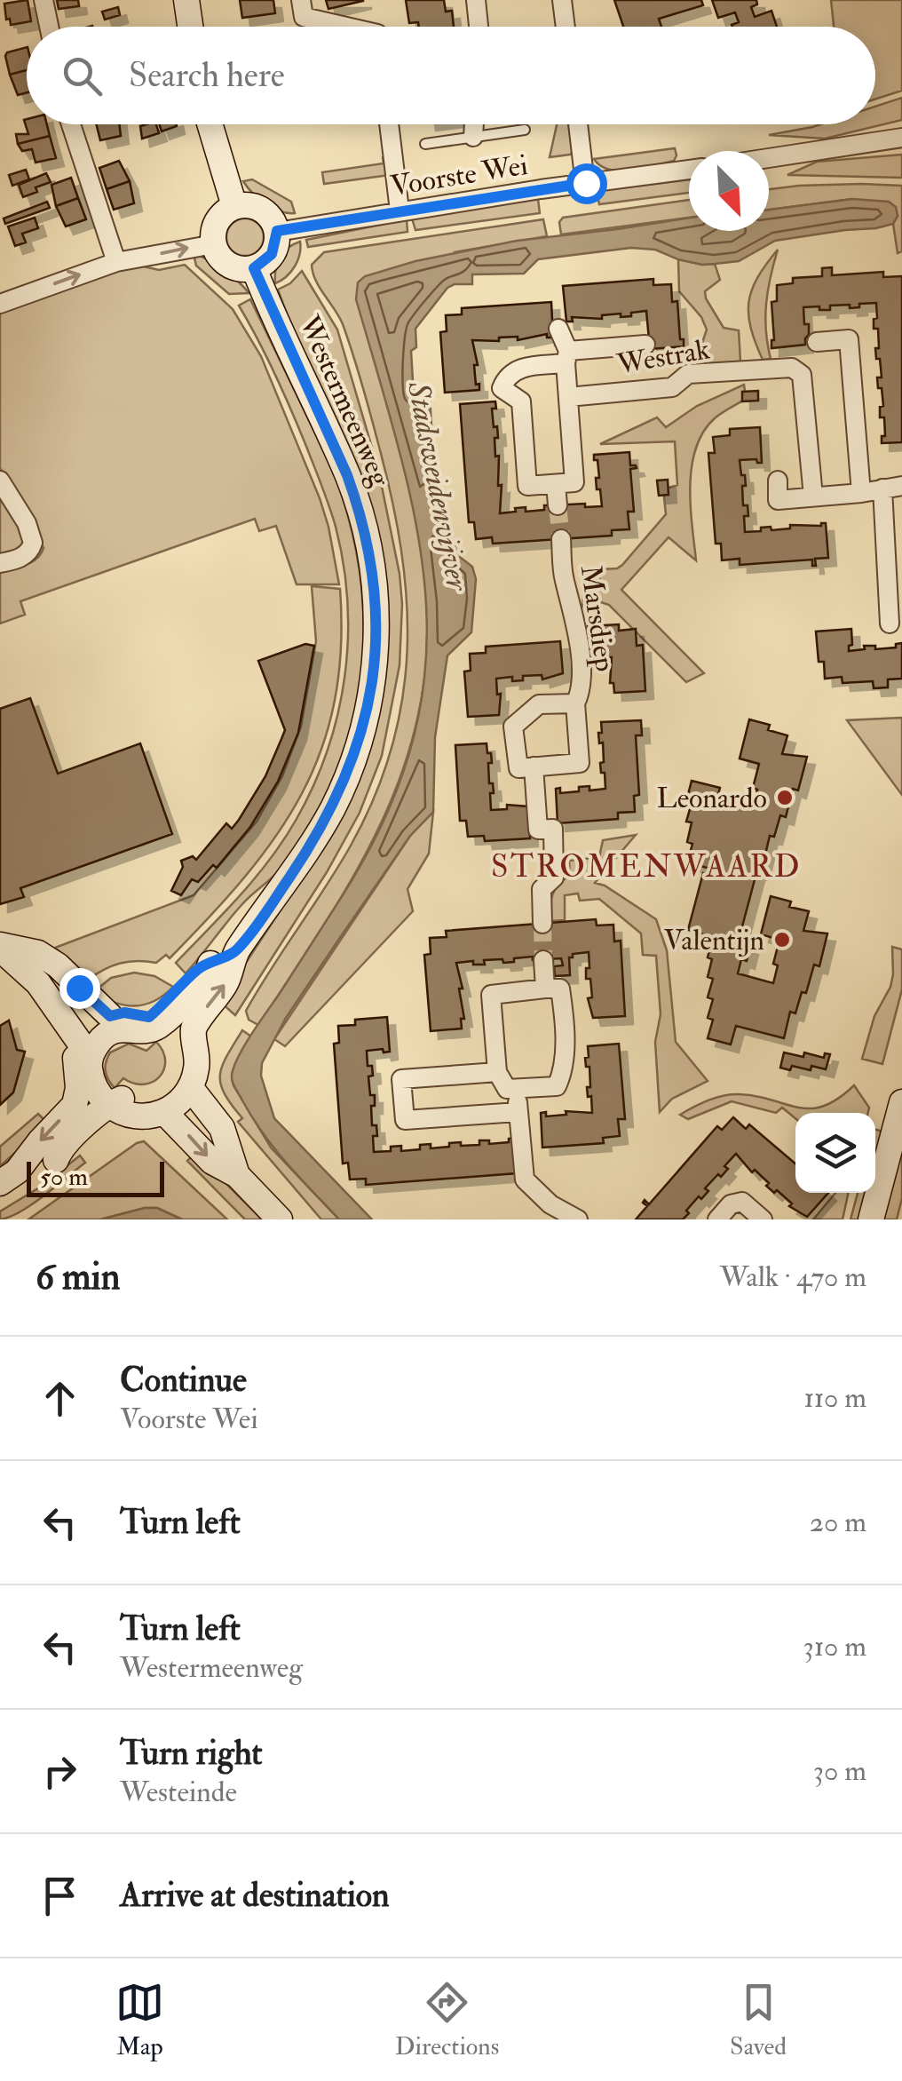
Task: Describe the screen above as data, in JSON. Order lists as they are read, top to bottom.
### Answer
{
  "streets": {
    "street": [
      "Voorste Wei",
      "Westrak",
      "Westermeenweg",
      "Marsdiep"
    ]
  },
  "crossings": [
    ["Voorste Wei", "Westermeenweg"]
  ],
  "districts": ["STROMENWAARD"],
  "water": ["Stadsweidenvijver"],
  "places": ["Leonardo", "Valentijn"],
  "scale_bar": "50 m",
  "north": "bottom right",
  "page": {
    "search": "Search here",
    "scale": "50 m",
    "heading": ["6 min", "Walk · 470 m"],
    "list": [
      ["Continue", "Voorste Wei", "110 m"],
      ["Turn left", "20 m"],
      ["Turn left", "Westermeenweg", "310 m"],
      ["Turn right", "Westeinde", "30 m"],
      "Arrive at destination"
    ],
    "nav": ["Map", "Directions", "Saved"]
  }
}
